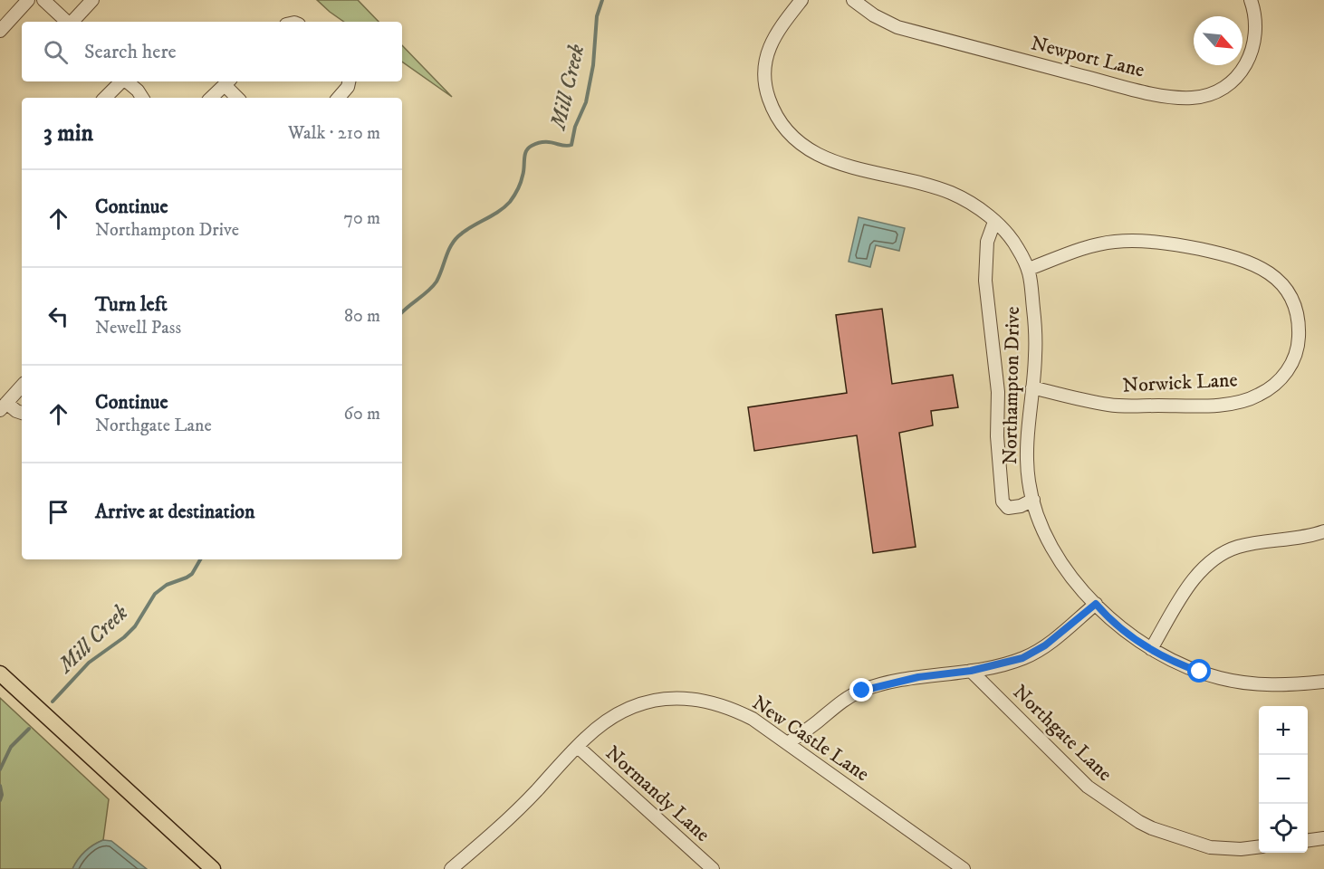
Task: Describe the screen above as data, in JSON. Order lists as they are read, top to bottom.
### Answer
{
  "streets": {
    "street": [
      "Newport Lane",
      "Norwick Lane",
      "Northampton Drive",
      "Northgate Lane",
      "New Castle Lane",
      "Normandy Lane"
    ]
  },
  "crossings": [
    ["Norwick Lane", "Northampton Drive"],
    ["New Castle Lane", "Normandy Lane"]
  ],
  "water": ["Mill Creek"],
  "north": "bottom right",
  "page": {
    "search": "Search here",
    "heading": ["3 min", "Walk · 210 m"],
    "list": [
      ["Continue", "Northampton Drive", "70 m"],
      ["Turn left", "Newell Pass", "80 m"],
      ["Continue", "Northgate Lane", "60 m"],
      "Arrive at destination"
    ],
    "map_buttons": ["+", "−"]
  }
}
